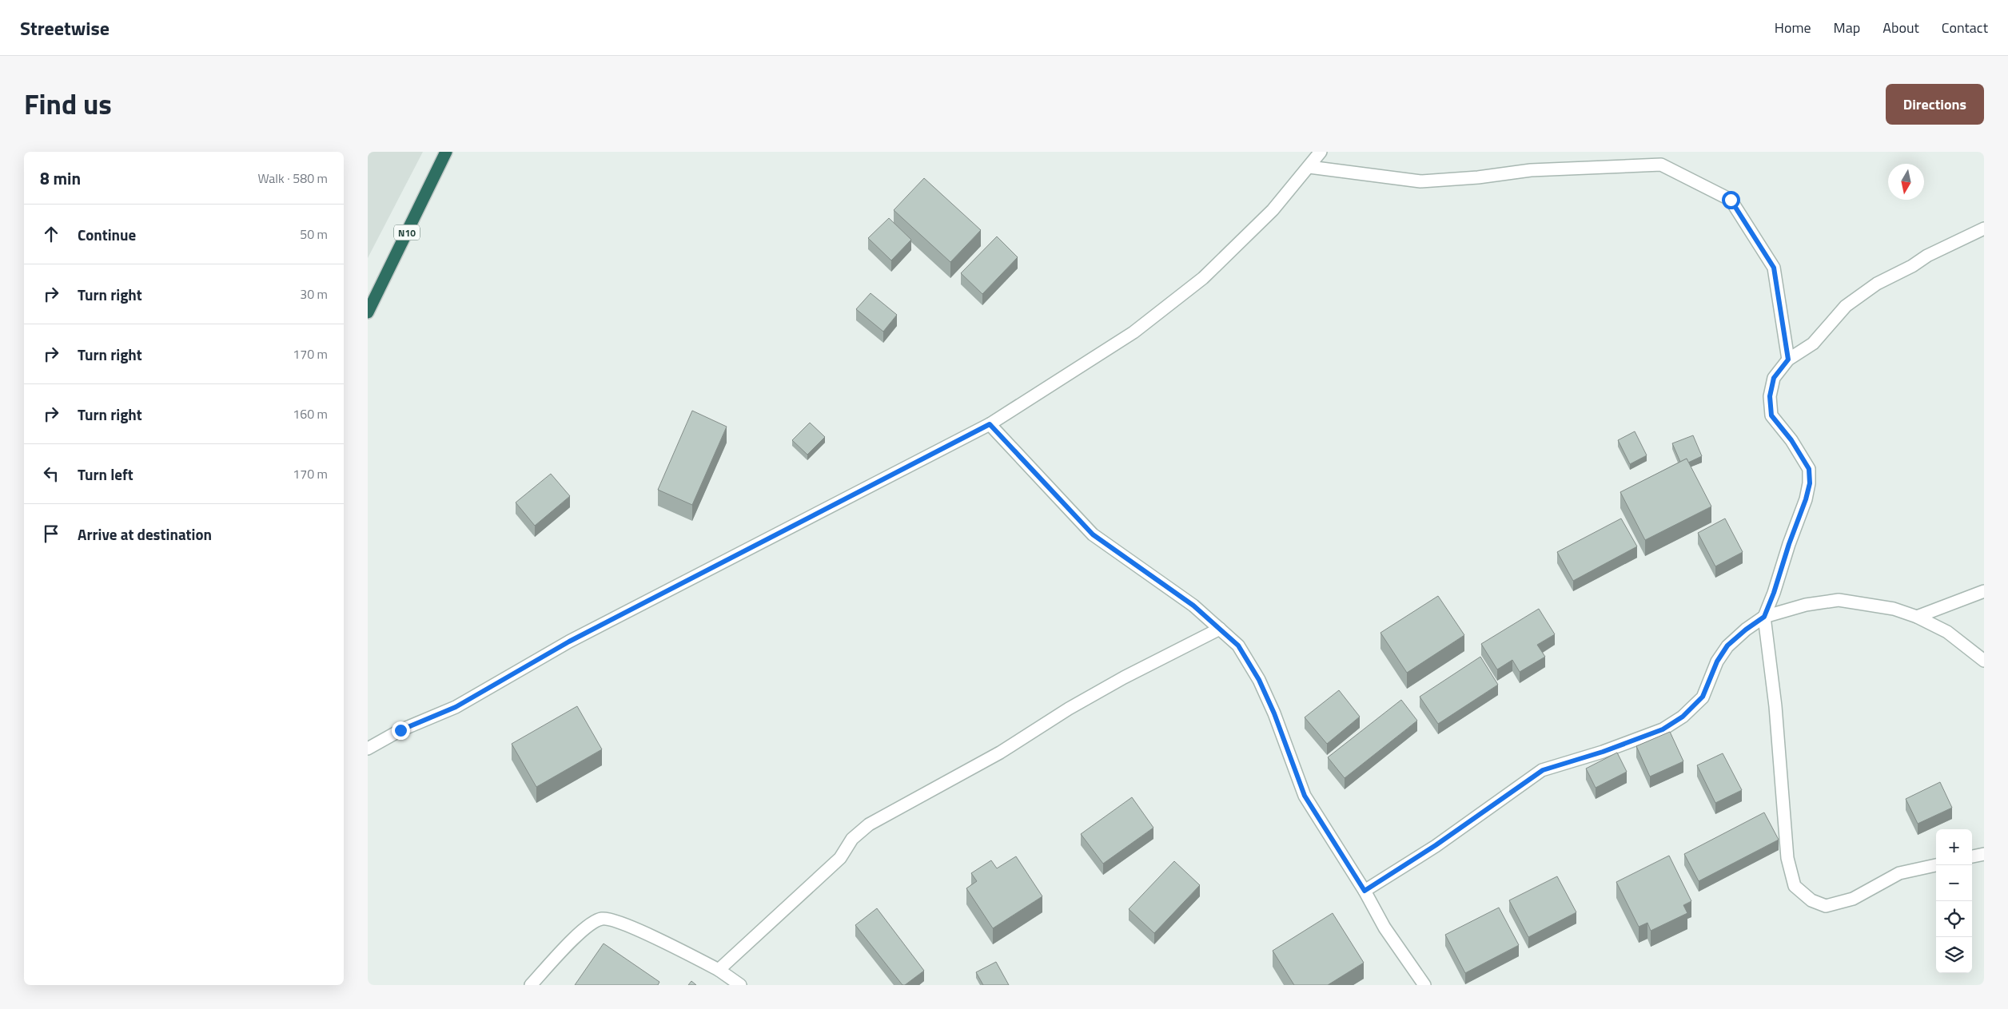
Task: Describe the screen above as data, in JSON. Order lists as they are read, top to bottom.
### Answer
{
  "streets": {
    "highway": ["N10"]
  },
  "north": "bottom",
  "page": {
    "header": "Streetwise",
    "nav": [
      "Home",
      "Map",
      "About",
      "Contact"
    ],
    "title": "Find us",
    "buttons": "Directions",
    "heading": ["8 min", "Walk · 580 m"],
    "list": [
      ["Continue", "50 m"],
      ["Turn right", "30 m"],
      ["Turn right", "170 m"],
      ["Turn right", "160 m"],
      ["Turn left", "170 m"],
      "Arrive at destination"
    ],
    "map_buttons": ["+", "−"]
  }
}
